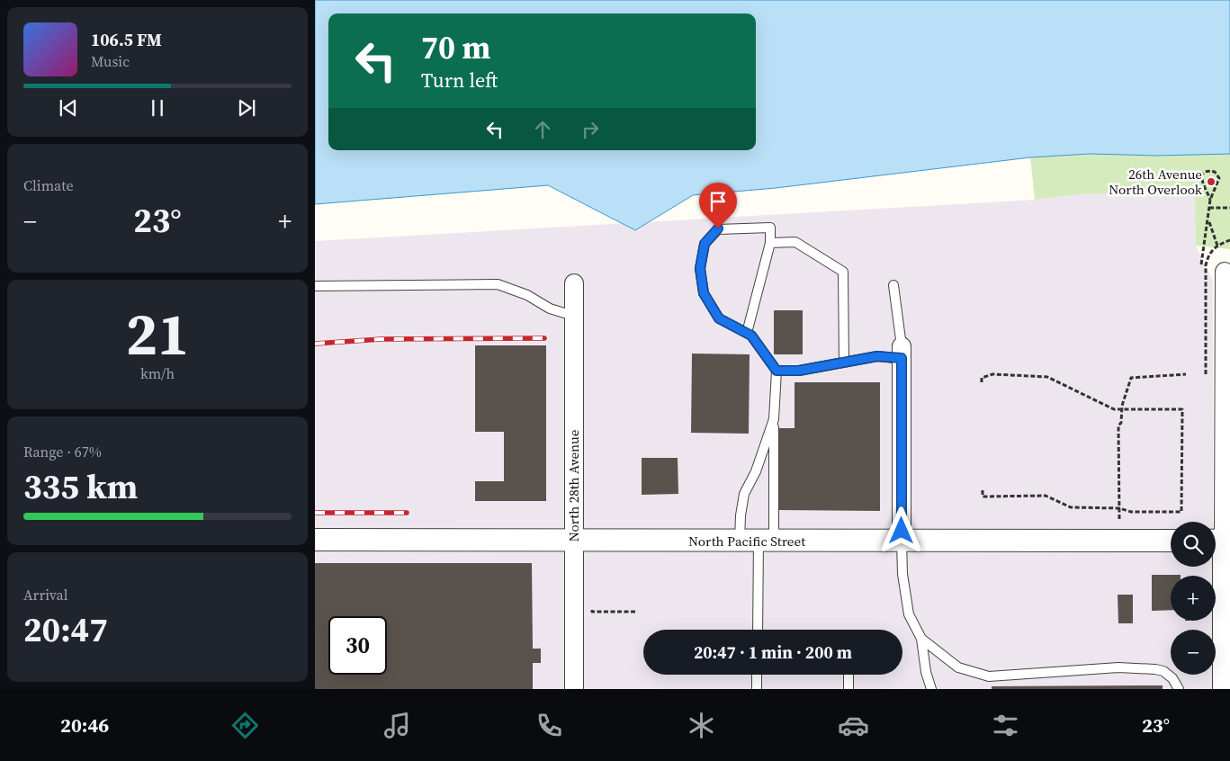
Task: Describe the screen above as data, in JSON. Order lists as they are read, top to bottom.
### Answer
{
  "streets": {
    "street": ["North 28th Avenue", "North Pacific Street"]
  },
  "crossings": [
    ["North 28th Avenue", "North Pacific Street"]
  ],
  "places": ["26th Avenue North Overlook"],
  "page": {
    "turn": ["70 m", "Turn left"],
    "song": ["106.5 FM", "Music"],
    "tile": [
      "Climate",
      ["21", "km/h"],
      ["Range · 67%", "335 km"],
      ["Arrival", "20:47"]
    ],
    "heat": ["−", "23°", "+"],
    "map_buttons": ["+", "−"],
    "limit": "30",
    "trip": "20:47 · 1 min · 200 m",
    "tabs": ["20:46", "23°"]
  }
}
